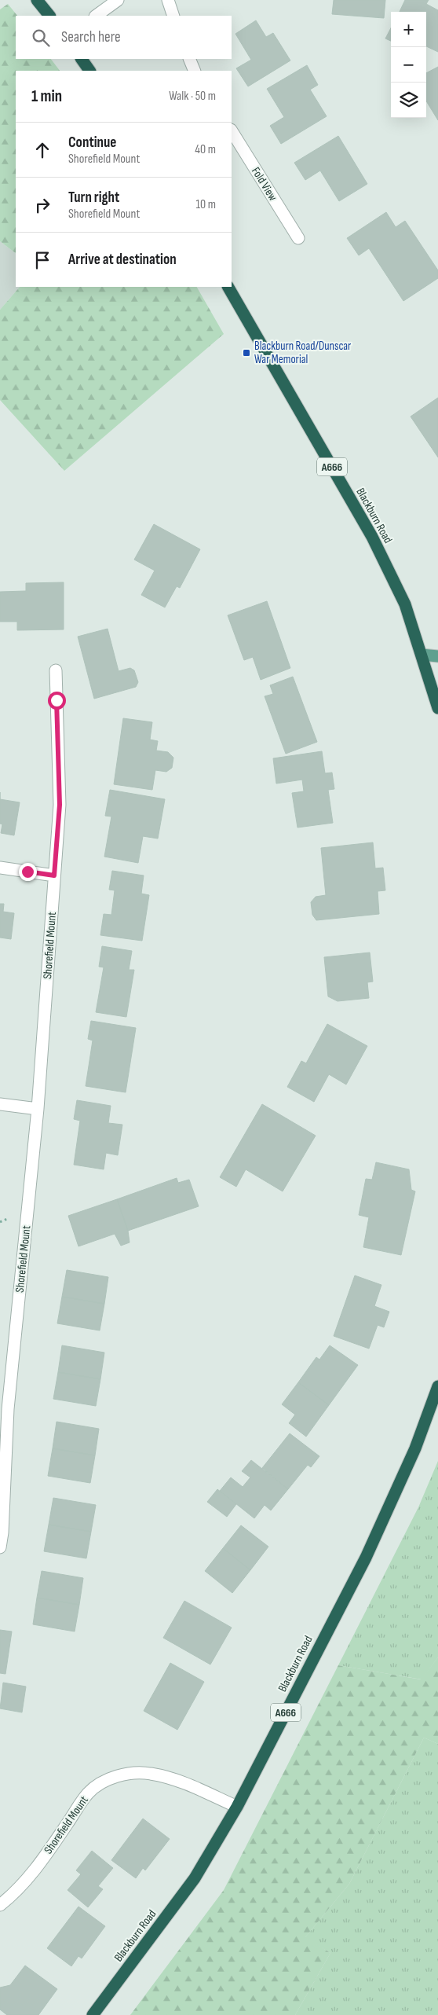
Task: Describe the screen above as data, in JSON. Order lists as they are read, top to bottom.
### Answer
{
  "streets": {
    "highway": ["A666", "Blackburn Road"],
    "street": ["Fold View", "Shorefield Mount"]
  },
  "crossings": [
    ["Blackburn Road", "Shorefield Mount"]
  ],
  "places": {
    "transit": ["Blackburn Road/Dunscar War Memorial"]
  },
  "page": {
    "map_buttons": ["+", "−"],
    "search": "Search here",
    "heading": ["1 min", "Walk · 50 m"],
    "list": [
      ["Continue", "Shorefield Mount", "40 m"],
      ["Turn right", "Shorefield Mount", "10 m"],
      "Arrive at destination"
    ]
  }
}
